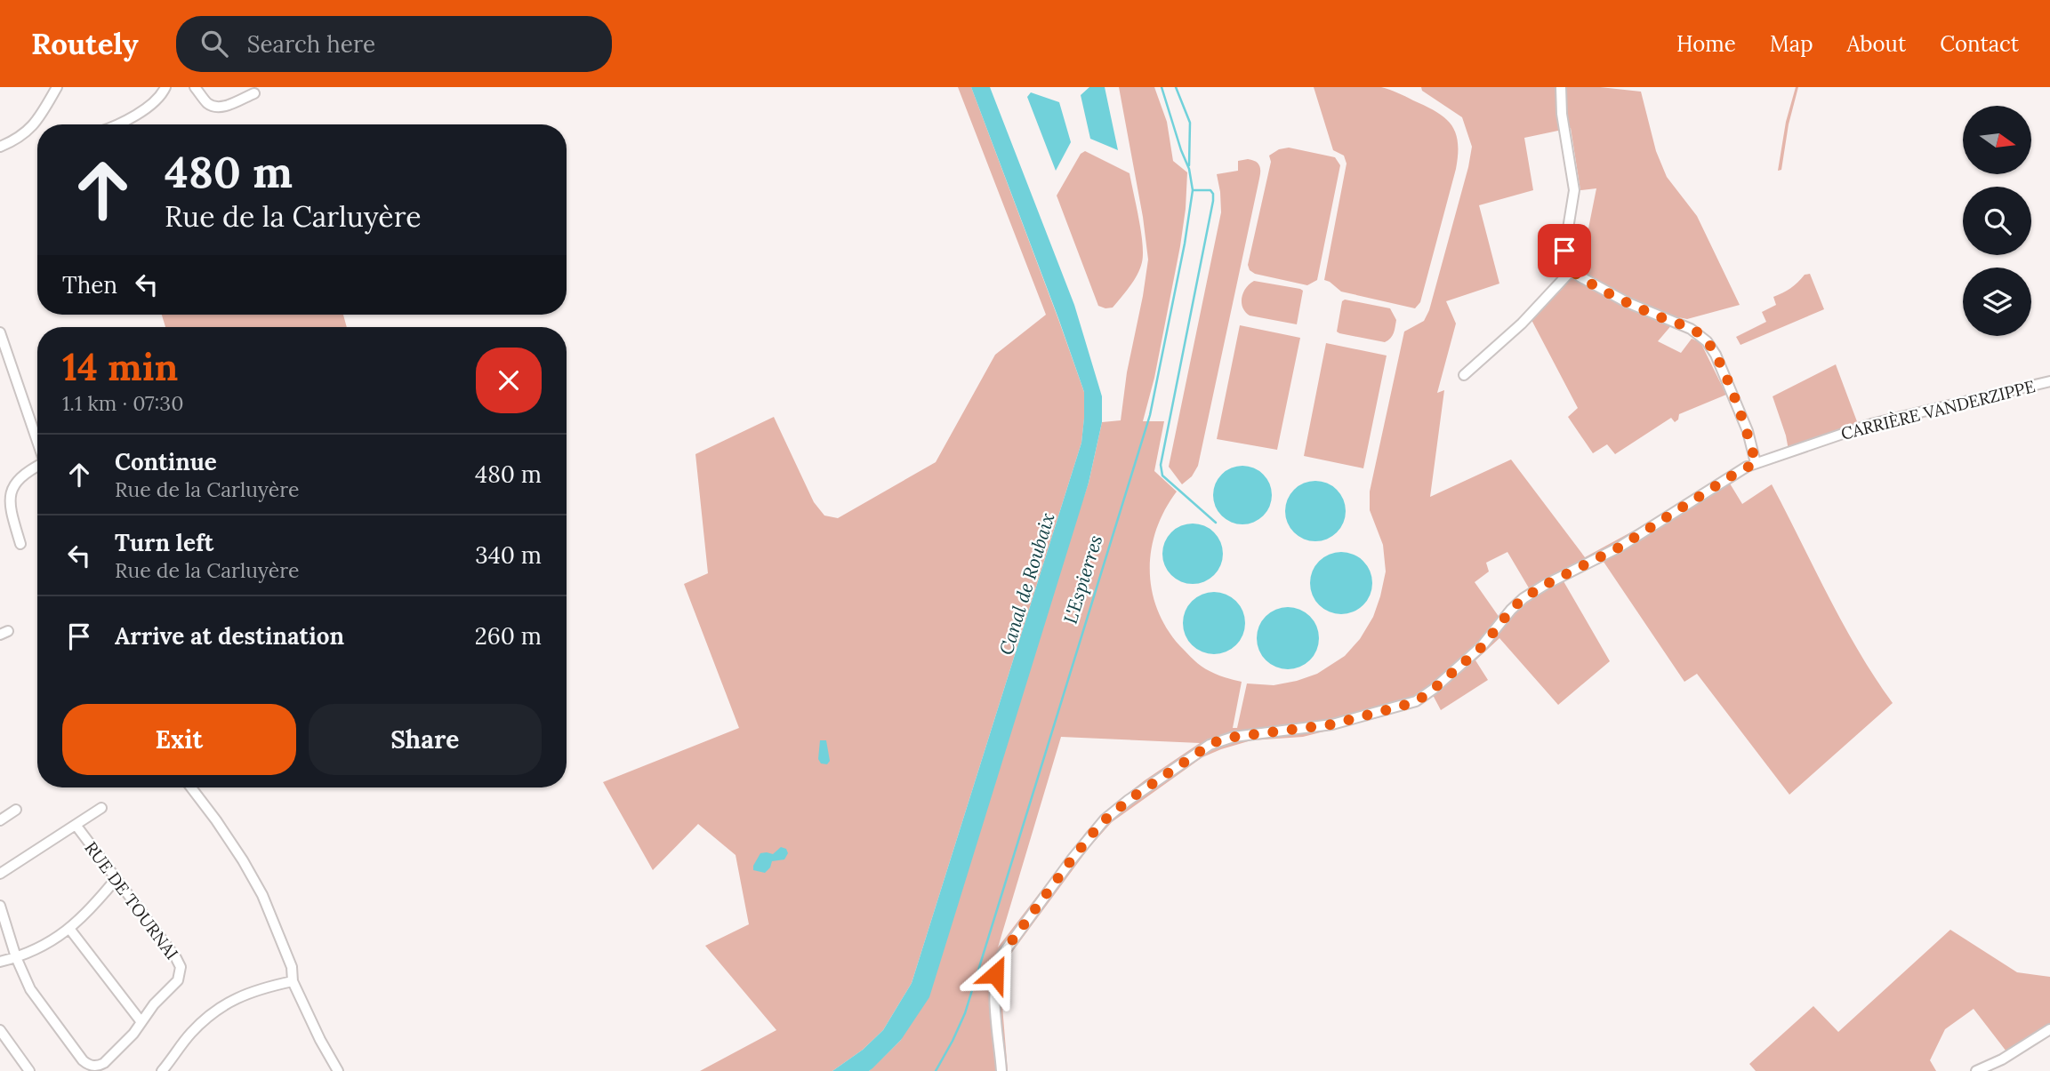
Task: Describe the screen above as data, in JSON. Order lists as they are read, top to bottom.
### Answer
{
  "streets": {
    "street": ["CARRIÈRE VANDERZIPPE", "RUE DE TOURNAI"]
  },
  "water": ["L'Espierres", "Canal de Roubaix"],
  "north": "right",
  "page": {
    "header": "Routely",
    "search": "Search here",
    "nav": [
      "Home",
      "Map",
      "About",
      "Contact"
    ],
    "turn": ["480 m", "Rue de la Carluyère"],
    "then": "Then",
    "heading": ["14 min", "1.1 km · 07:30"],
    "list": [
      {
        "name": "Continue",
        "note": "Rue de la Carluyère",
        "value": "480 m"
      },
      {
        "name": "Turn left",
        "note": "Rue de la Carluyère",
        "value": "340 m"
      },
      {
        "name": "Arrive at destination",
        "value": "260 m"
      }
    ],
    "buttons": ["Exit", "Share"]
  }
}
